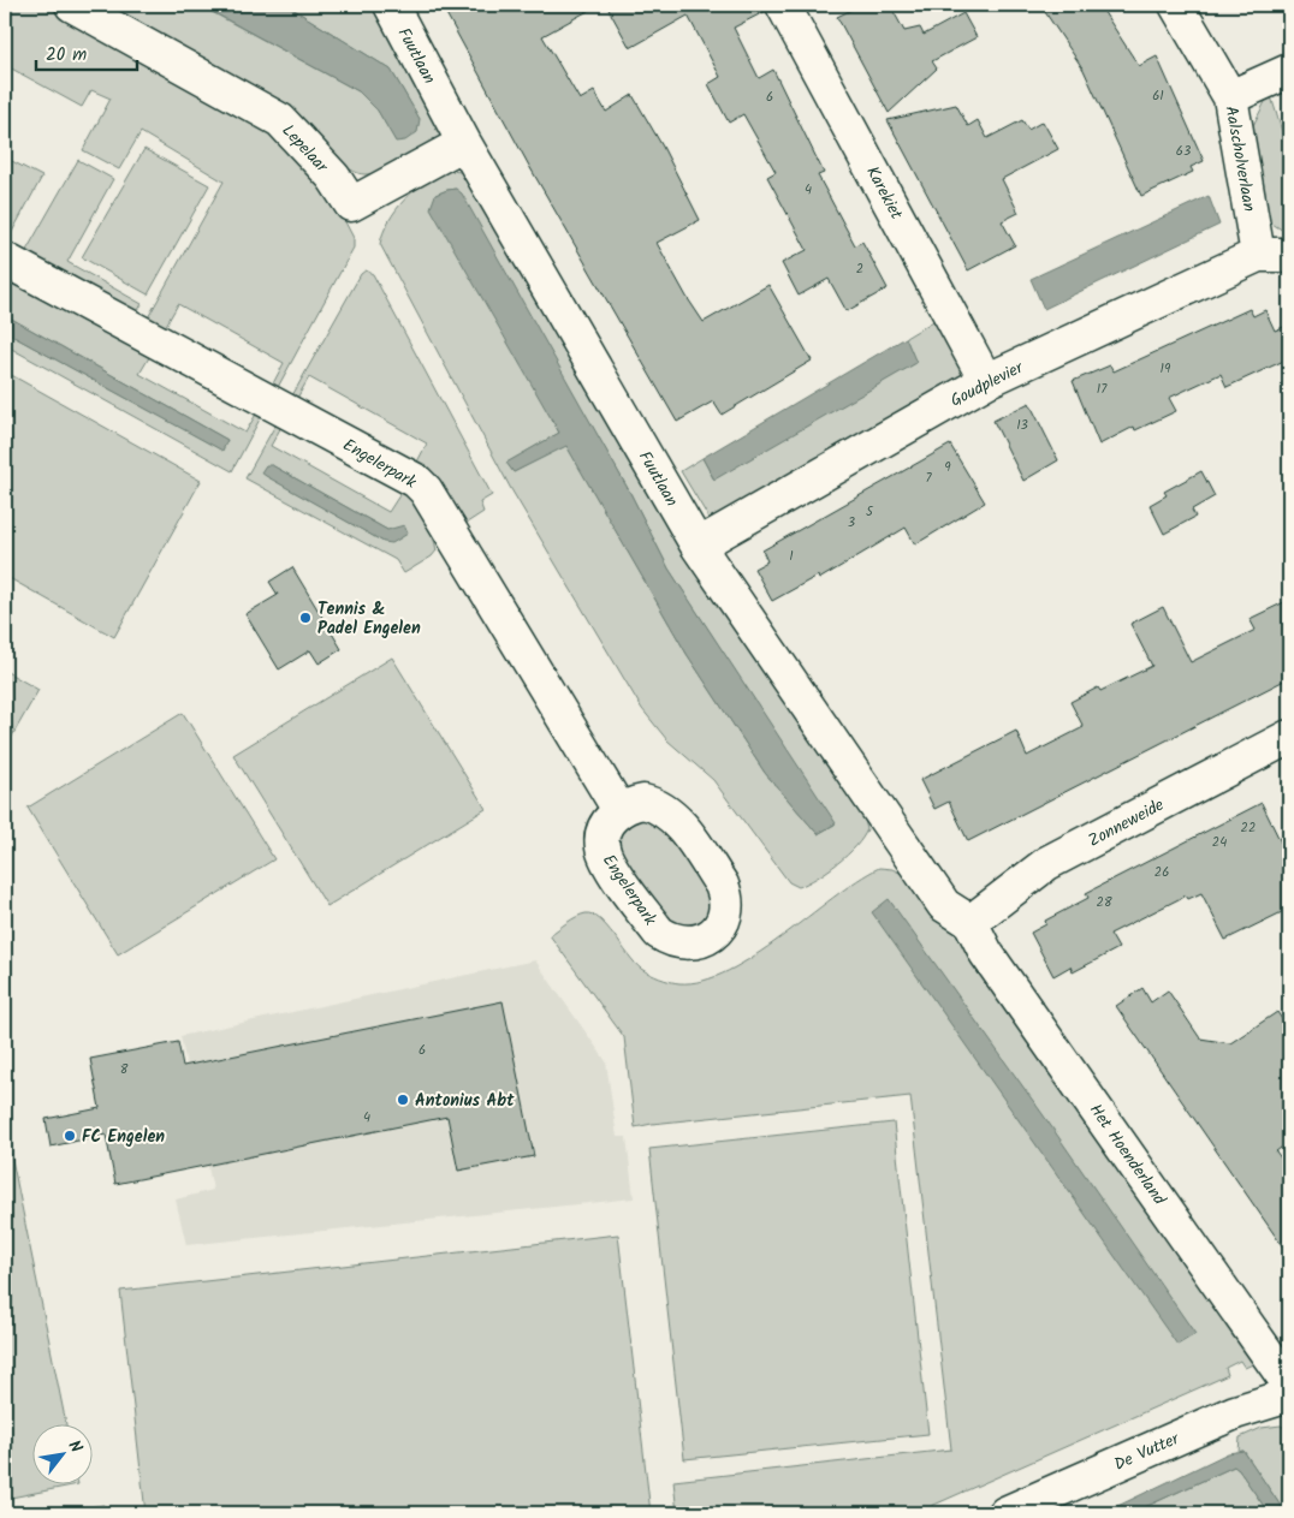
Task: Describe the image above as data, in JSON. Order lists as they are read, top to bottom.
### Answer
{
  "streets": {
    "street": [
      "Fuutlaan",
      "Lepelaar",
      "Aalscholverlaan",
      "Karekiet",
      "Goudplevier",
      "Engelerpark",
      "Zonneweide",
      "Het Hoenderland",
      "De Vutter"
    ]
  },
  "crossings": [
    ["Fuutlaan", "Lepelaar"],
    ["Fuutlaan", "Goudplevier"],
    ["Fuutlaan", "Zonneweide"],
    ["Fuutlaan", "Het Hoenderland"],
    ["Aalscholverlaan", "Goudplevier"],
    ["Karekiet", "Goudplevier"],
    ["Zonneweide", "Het Hoenderland"]
  ],
  "places": ["Tennis & Padel Engelen", "Antonius Abt", "FC Engelen"],
  "house_numbers": [
    "61",
    "6",
    "63",
    "4",
    "2",
    "19",
    "17",
    "13",
    "9",
    "7",
    "5",
    "3",
    "1",
    "22",
    "24",
    "26",
    "28",
    "6",
    "8",
    "4"
  ],
  "scale_bar": "20 m",
  "north": "top right"
}
